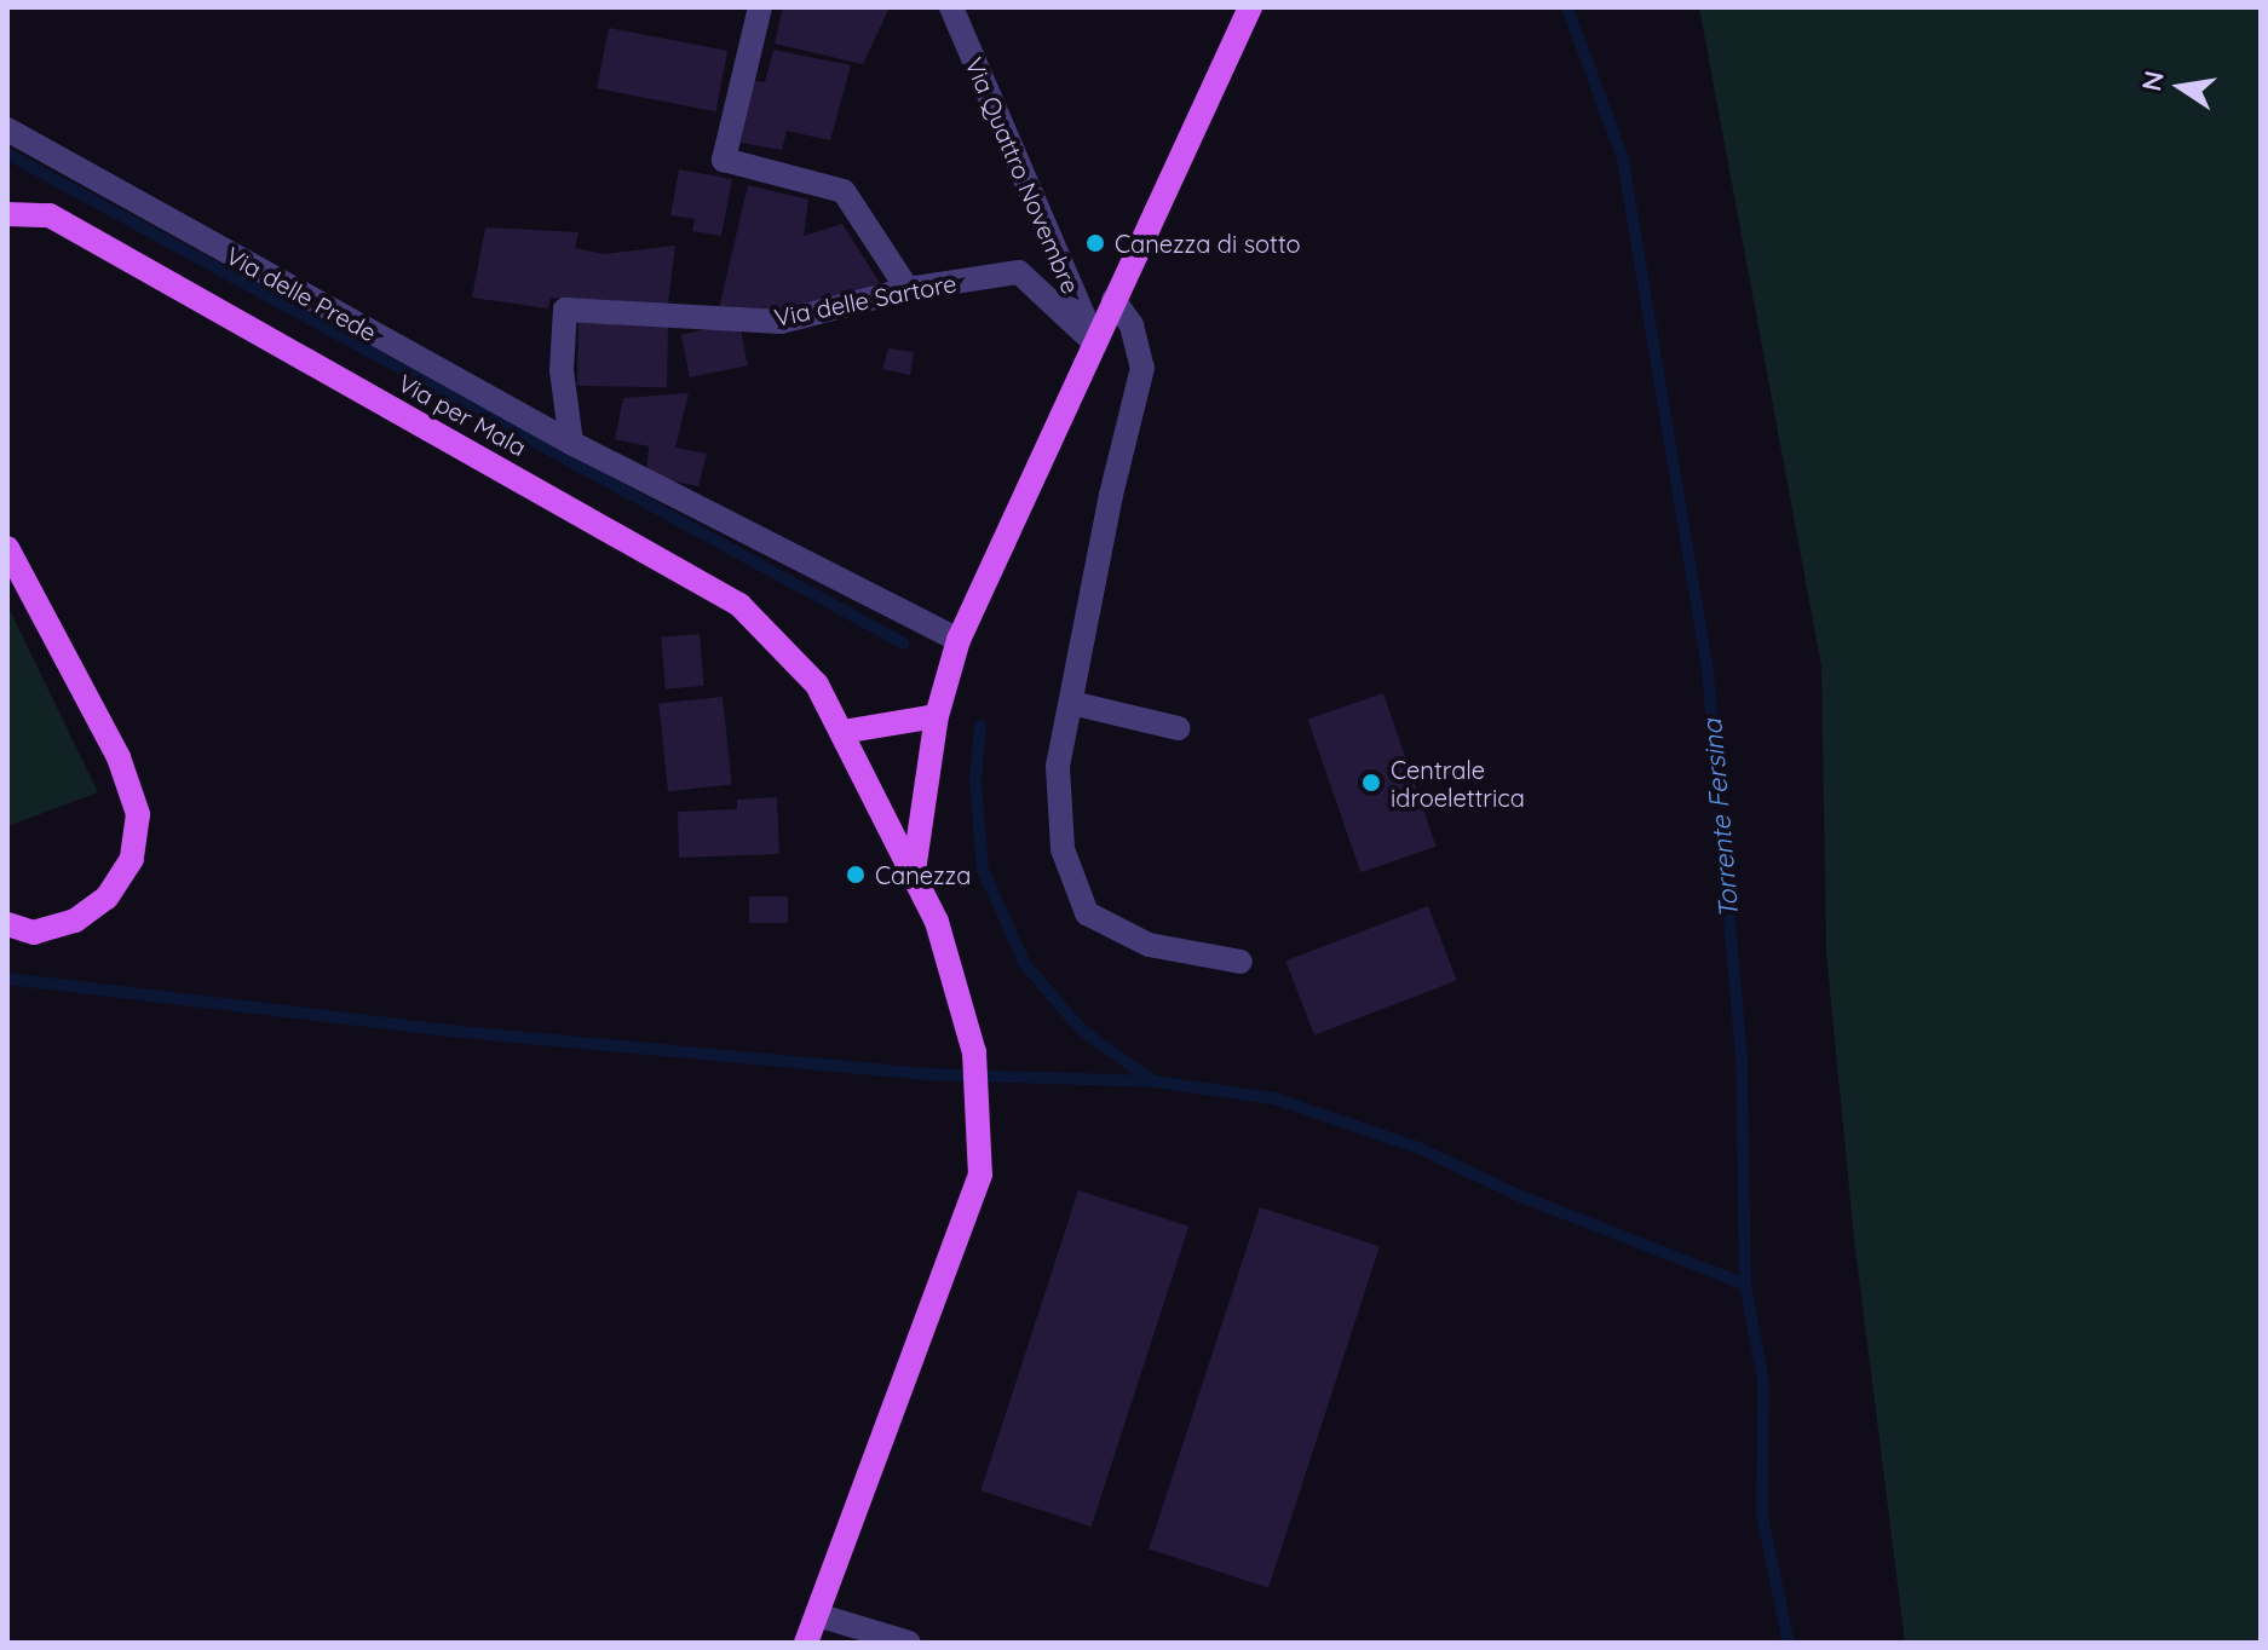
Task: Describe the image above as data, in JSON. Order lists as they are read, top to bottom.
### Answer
{
  "streets": {
    "main road": ["Via per Mala"],
    "street": ["Via Quattro Novembre", "Via delle Prede", "Via delle Sartore"]
  },
  "crossings": [
    ["Via Quattro Novembre", "Via delle Sartore"],
    ["Via delle Prede", "Via delle Sartore"]
  ],
  "water": ["Torrente Fersina"],
  "places": ["Canezza di sotto", "Centrale idroelettrica", "Canezza"],
  "north": "left"
}
